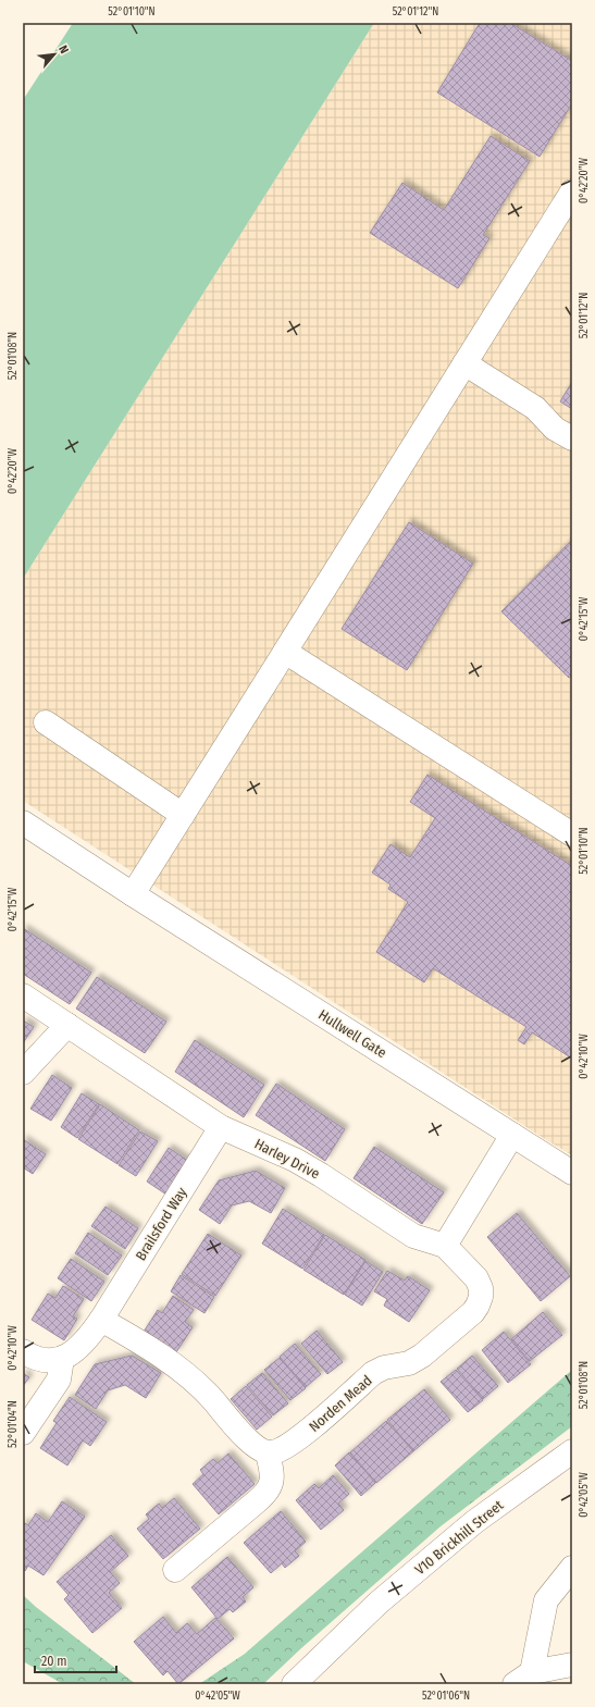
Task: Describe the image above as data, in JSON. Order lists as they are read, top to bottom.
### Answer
{
  "streets": {
    "street": [
      "Hullwell Gate",
      "Harley Drive",
      "Brailsford Way",
      "Norden Mead",
      "V10 Brickhill Street"
    ]
  },
  "crossings": [
    ["Harley Drive", "Brailsford Way"],
    ["Harley Drive", "Norden Mead"]
  ],
  "scale_bar": "20 m",
  "north": "top right",
  "coordinates": [
    "52°01'10\"N",
    "52°01'12\"N",
    "0°42'20\"W",
    "52°01'08\"N",
    "0°42'15\"W",
    "0°42'10\"W",
    "52°01'04\"N",
    "0°42'05\"W",
    "52°01'06\"N"
  ]
}
